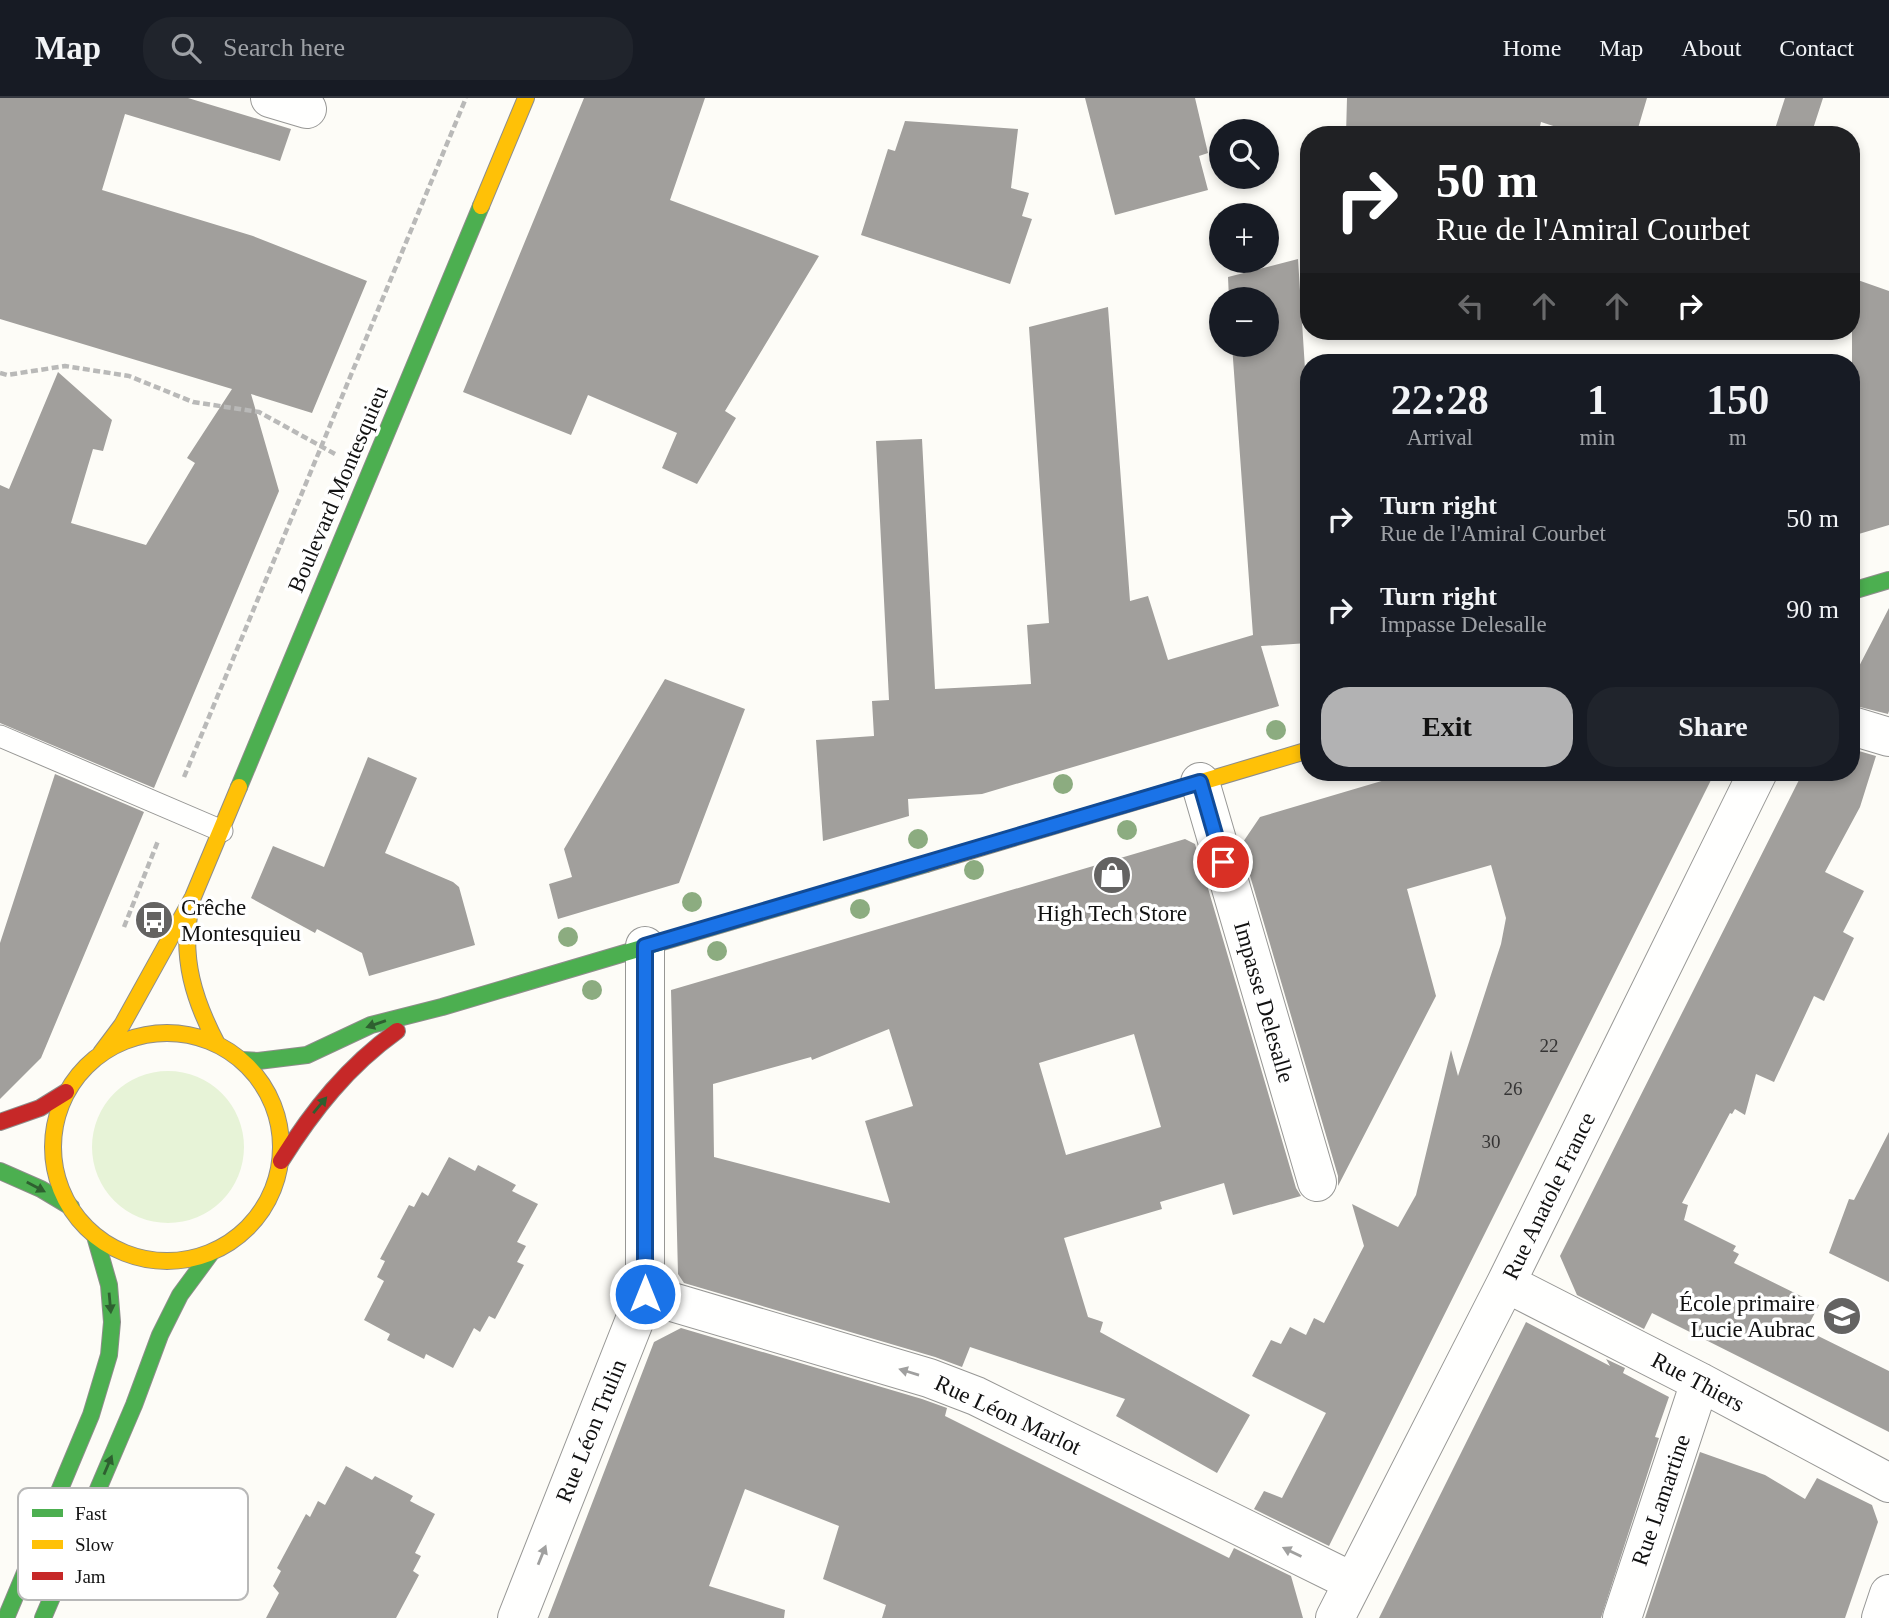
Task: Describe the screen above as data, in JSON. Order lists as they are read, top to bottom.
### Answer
{
  "streets": {
    "main road": ["Boulevard Montesquieu"],
    "street": [
      "Impasse Delesalle",
      "Rue Anatole France",
      "Rue Thiers",
      "Rue Léon Marlot",
      "Rue Léon Trulin",
      "Rue Lamartine"
    ]
  },
  "crossings": [
    ["Rue Anatole France", "Rue Thiers"],
    ["Rue Anatole France", "Rue Léon Marlot"],
    ["Rue Thiers", "Rue Lamartine"],
    ["Rue Léon Marlot", "Rue Léon Trulin"]
  ],
  "one_way": ["Rue Léon Marlot", "Rue Léon Trulin"],
  "places": {
    "shop": ["High Tech Store"],
    "bus stop": ["Crêche Montesquieu"],
    "school or university": ["École primaire Lucie Aubrac"]
  },
  "house_numbers": ["22", "26", "30"],
  "legend": ["Fast", "Slow", "Jam"],
  "page": {
    "header": "Map",
    "search": "Search here",
    "nav": [
      "Home",
      "Map",
      "About",
      "Contact"
    ],
    "map_buttons": ["+", "−"],
    "turn": ["50 m", "Rue de l'Amiral Courbet"],
    "eta": [
      "22:28",
      "Arrival",
      "1",
      "min",
      "150",
      "m"
    ],
    "list": [
      {
        "name": "Turn right",
        "note": "Rue de l'Amiral Courbet",
        "value": "50 m"
      },
      {
        "name": "Turn right",
        "note": "Impasse Delesalle",
        "value": "90 m"
      }
    ],
    "buttons": ["Exit", "Share"]
  }
}
